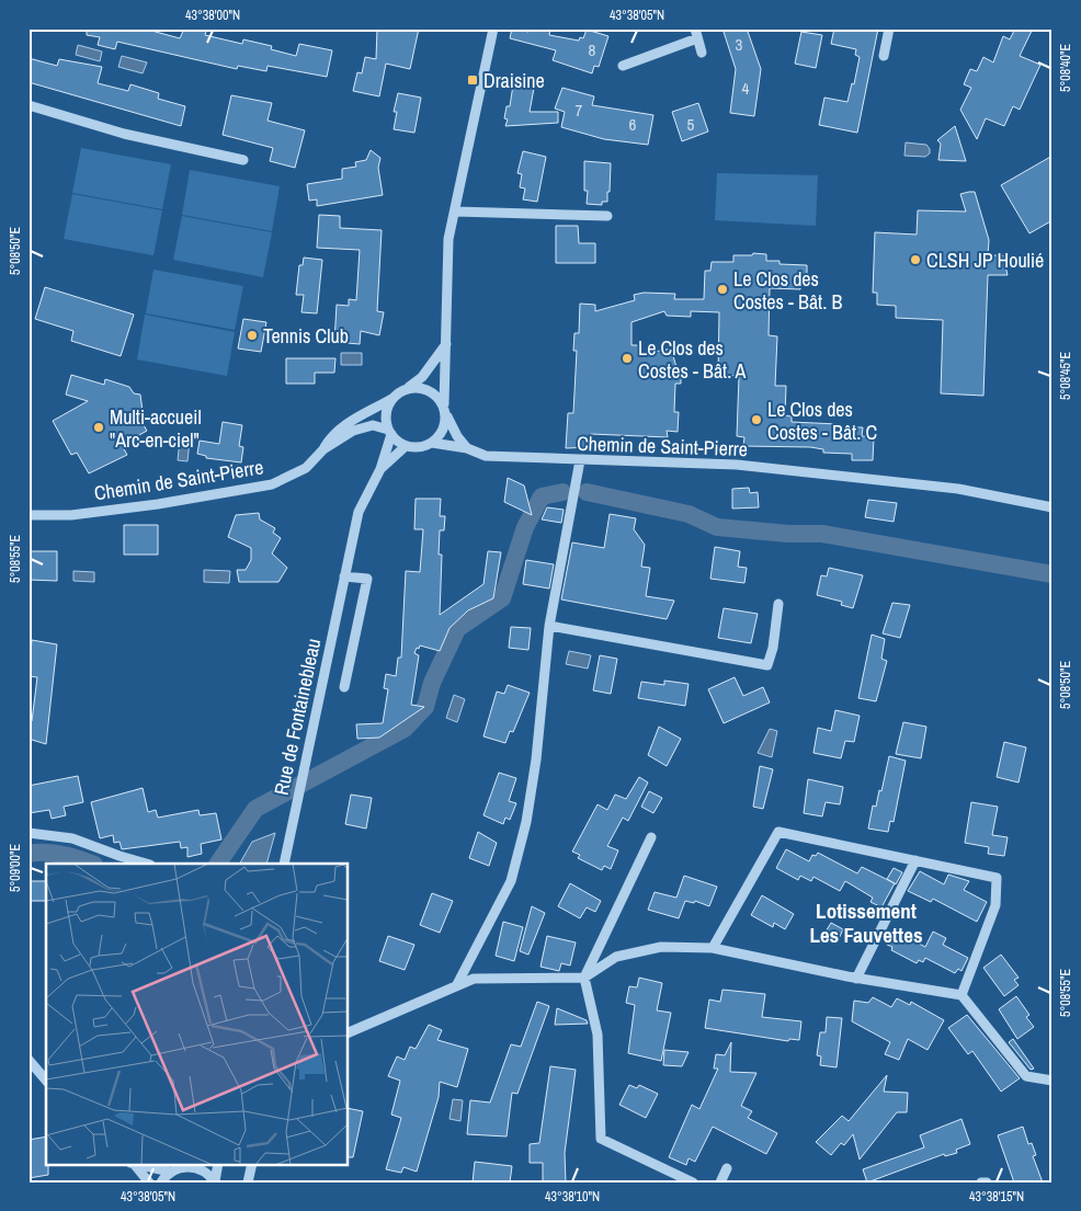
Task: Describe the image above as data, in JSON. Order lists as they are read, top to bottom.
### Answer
{
  "streets": {
    "street": ["Chemin de Saint-Pierre", "Rue de Fontainebleau"]
  },
  "crossings": [
    ["Chemin de Saint-Pierre", "Rue de Fontainebleau"]
  ],
  "districts": ["Lotissement Les Fauvettes"],
  "places": {
    "transit": ["Draisine"],
    "other": [
      "CLSH JP Houlié",
      "Le Clos des Costes - Bât. B",
      "Tennis Club",
      "Le Clos des Costes - Bât. A",
      "Le Clos des Costes - Bât. C",
      "Multi-accueil \"Arc-en-ciel\""
    ]
  },
  "house_numbers": [
    "3",
    "8",
    "4",
    "7",
    "6",
    "5"
  ],
  "coordinates": [
    "43°38'00\"N",
    "43°38'05\"N",
    "5°08'40\"E",
    "5°08'50\"E",
    "5°08'45\"E",
    "5°08'55\"E",
    "5°09'00\"E",
    "43°38'10\"N",
    "43°38'15\"N"
  ]
}
